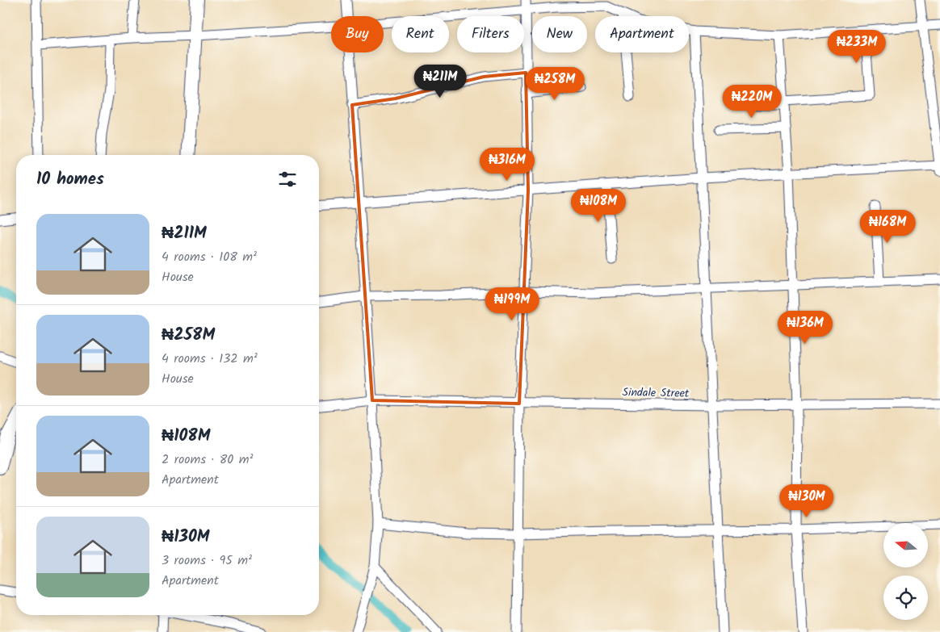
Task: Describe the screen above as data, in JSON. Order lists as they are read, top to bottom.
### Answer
{
  "streets": {
    "street": ["Sindale Street"]
  },
  "north": "left",
  "page": {
    "chip": [
      "Buy",
      "Rent",
      "Filters",
      "New",
      "Apartment"
    ],
    "price": [
      "₦233M",
      "₦211M",
      "₦258M",
      "₦220M",
      "₦316M",
      "₦108M",
      "₦168M",
      "₦199M",
      "₦136M",
      "₦130M"
    ],
    "heading": "10 homes",
    "list": [
      {
        "name": "₦211M",
        "note": "4 rooms · 108 m² · House"
      },
      {
        "name": "₦258M",
        "note": "4 rooms · 132 m² · House"
      },
      {
        "name": "₦108M",
        "note": "2 rooms · 80 m² · Apartment"
      },
      {
        "name": "₦130M",
        "note": "3 rooms · 95 m² · Apartment"
      }
    ]
  }
}
